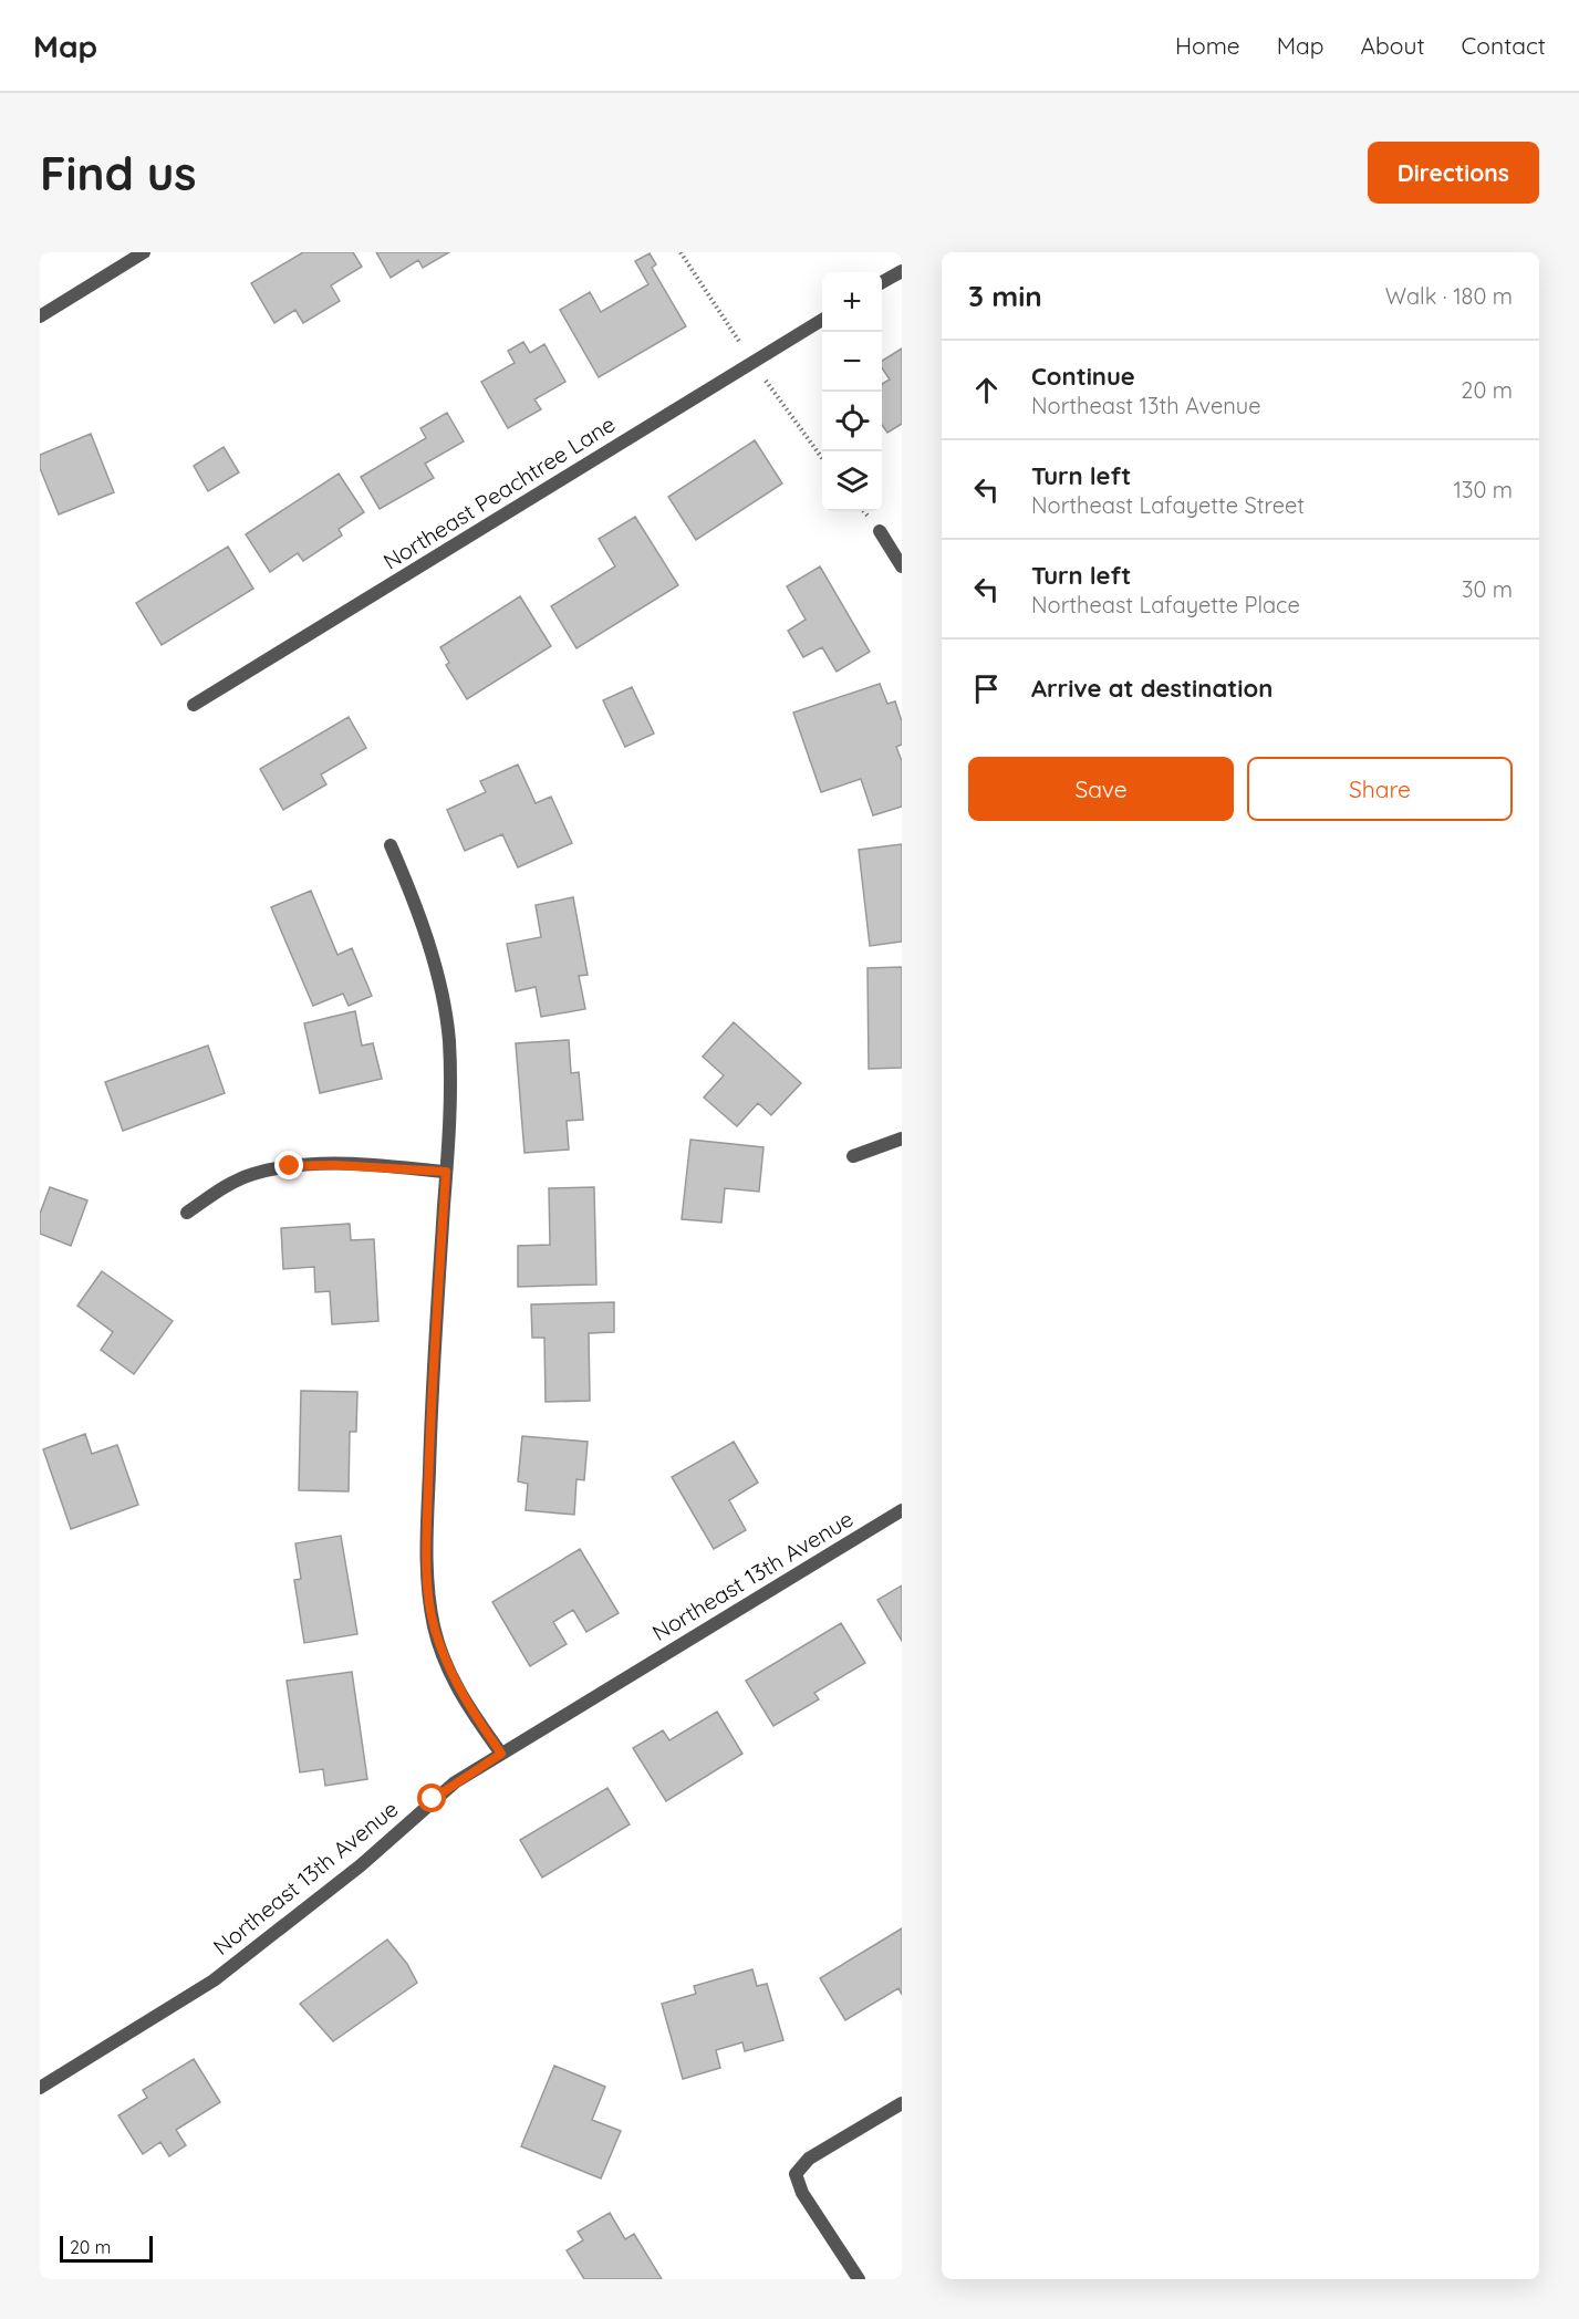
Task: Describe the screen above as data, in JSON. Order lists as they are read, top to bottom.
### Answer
{
  "streets": {
    "street": ["Northeast Peachtree Lane", "Northeast 13th Avenue"]
  },
  "scale_bar": "20 m",
  "page": {
    "header": "Map",
    "nav": [
      "Home",
      "Map",
      "About",
      "Contact"
    ],
    "buttons": [
      "Directions",
      ["Save", "Share"]
    ],
    "title": "Find us",
    "heading": ["3 min", "Walk · 180 m"],
    "map_buttons": ["+", "−"],
    "list": [
      ["Continue", "Northeast 13th Avenue", "20 m"],
      ["Turn left", "Northeast Lafayette Street", "130 m"],
      ["Turn left", "Northeast Lafayette Place", "30 m"],
      "Arrive at destination"
    ],
    "scale": "20 m"
  }
}
